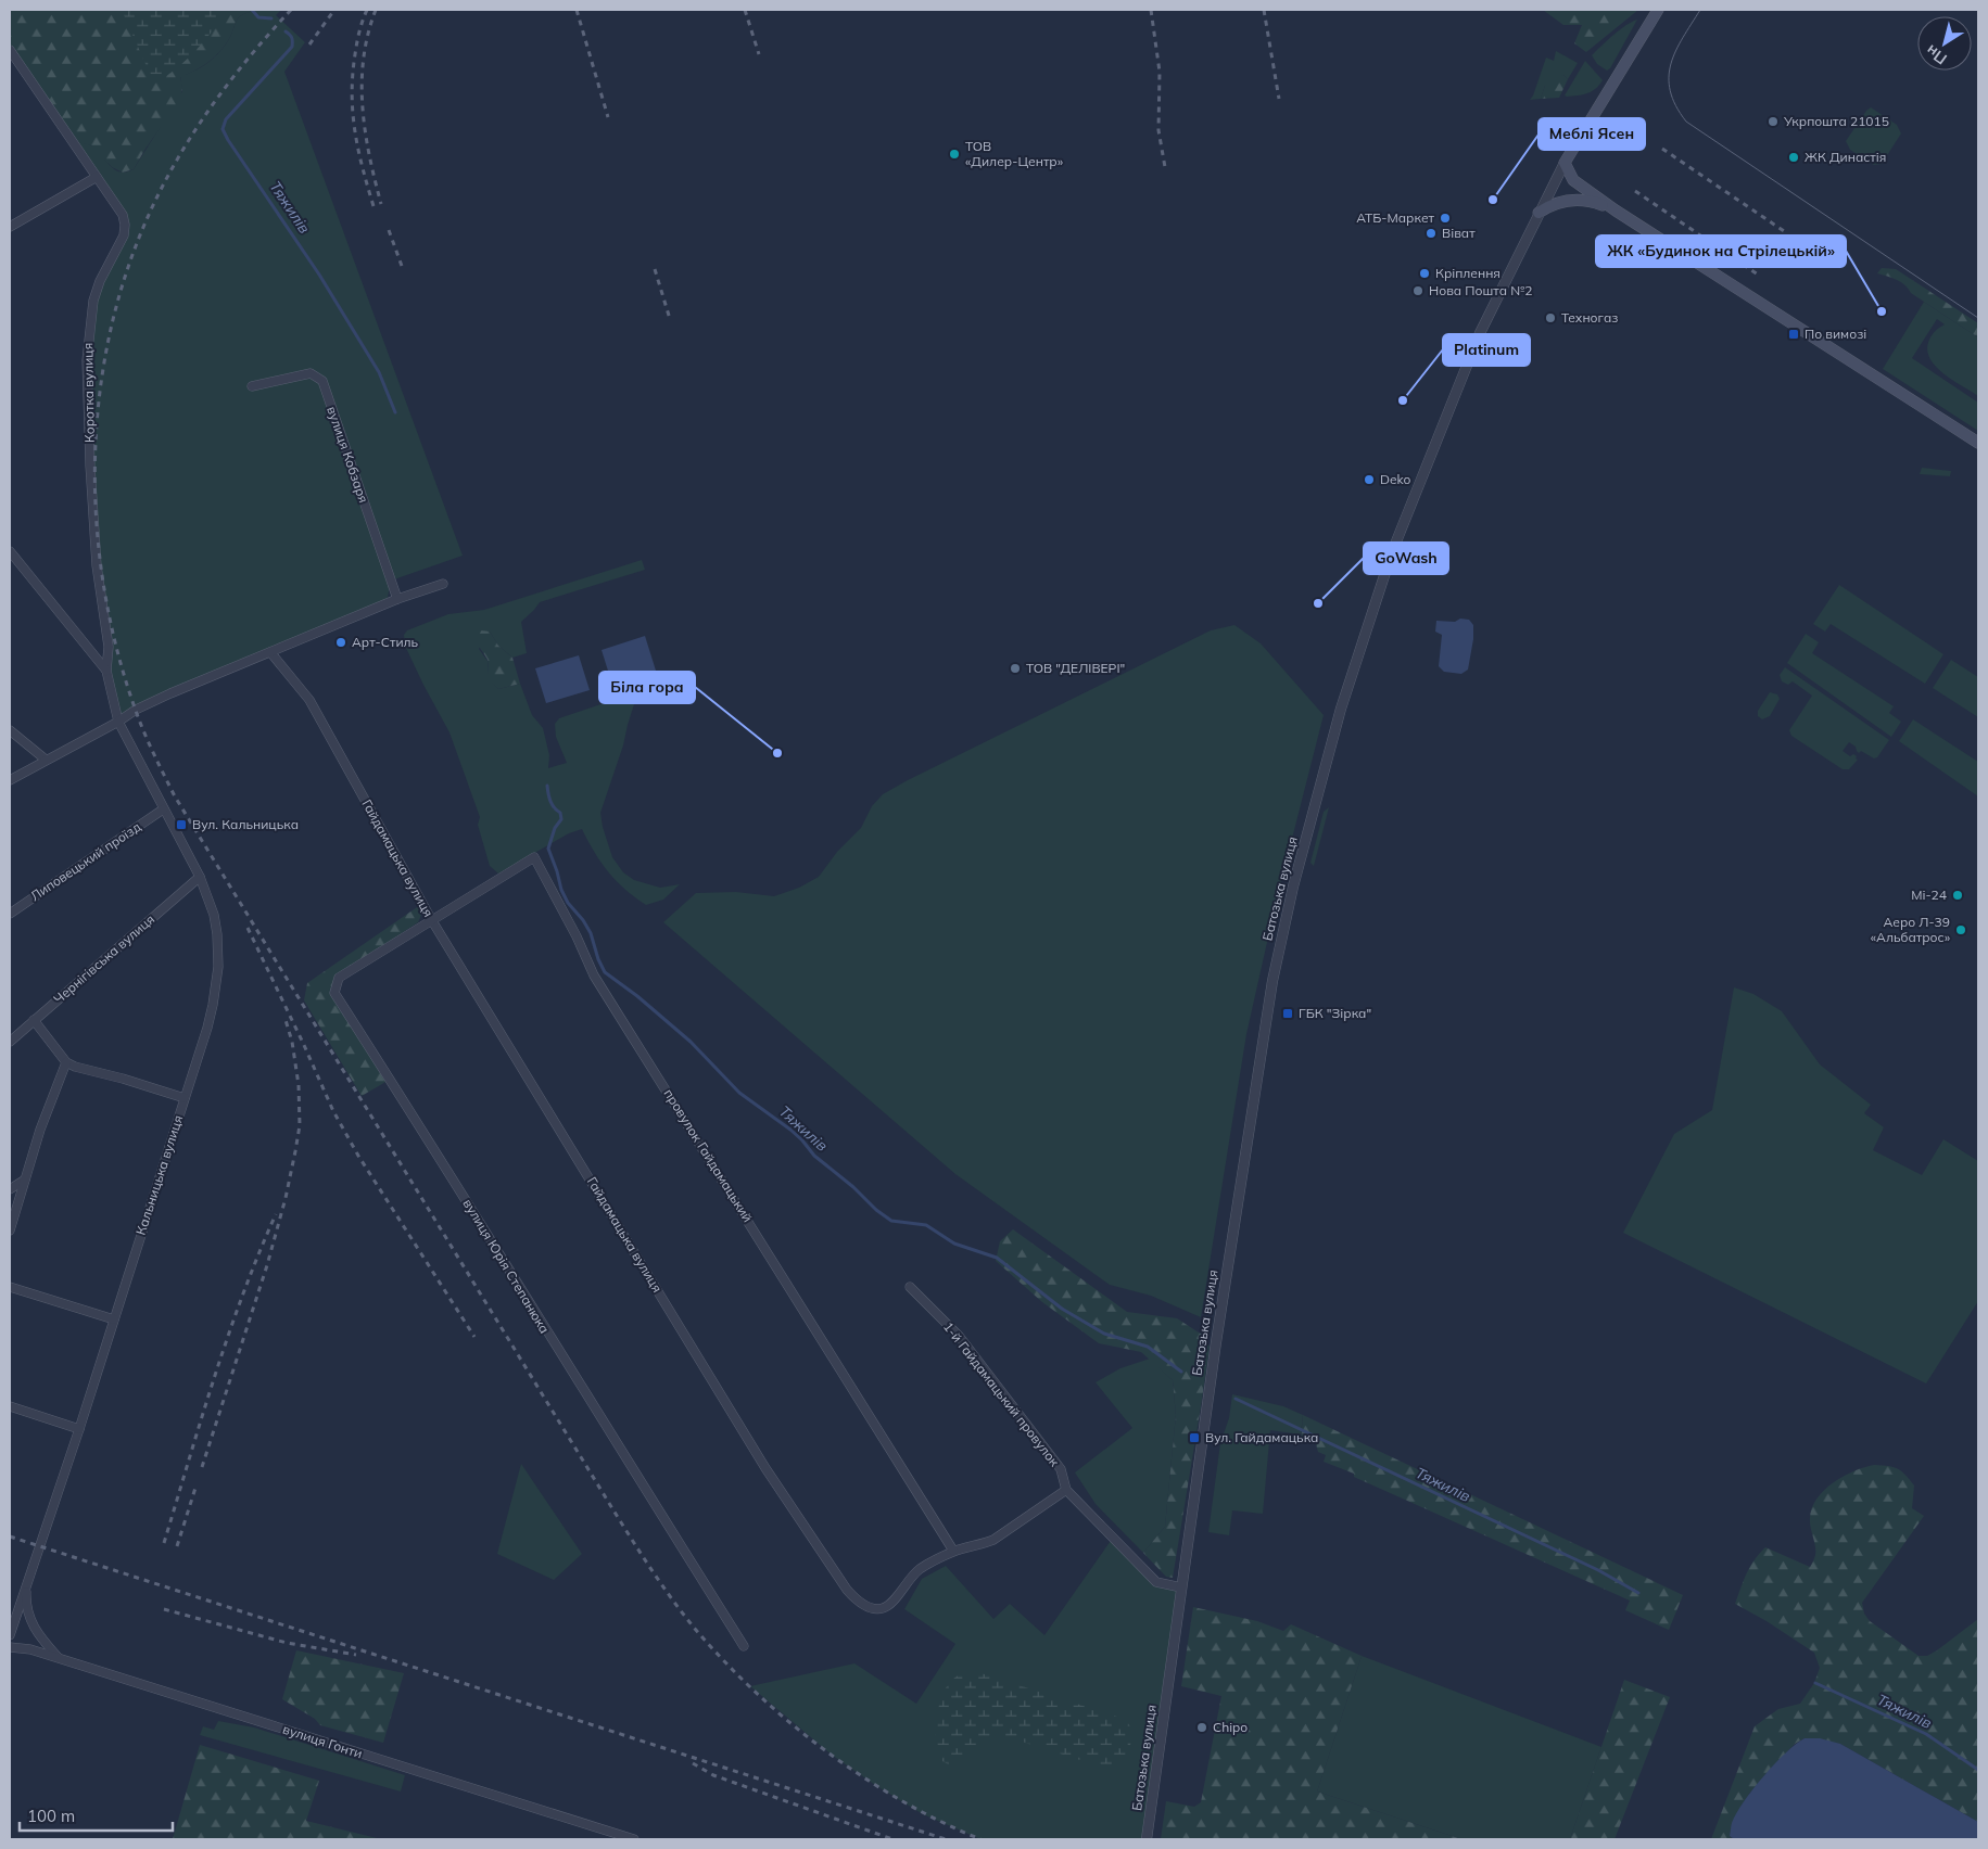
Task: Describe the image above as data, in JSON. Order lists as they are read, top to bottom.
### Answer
{
  "streets": {
    "main road": ["Батозька вулиця"],
    "street": [
      "Коротка вулиця",
      "вулиця Кобзаря",
      "Гайдамацька вулиця",
      "Липовецький проїзд",
      "Чернігівська вулиця",
      "провулок Гайдамацький",
      "Кальницька вулиця",
      "вулиця Юрія Степанюка",
      "1-й Гайдамацький провулок",
      "вулиця Гонти"
    ]
  },
  "crossings": [
    ["Коротка вулиця", "Кальницька вулиця"],
    ["Гайдамацька вулиця", "провулок Гайдамацький"],
    ["Гайдамацька вулиця", "вулиця Юрія Степанюка"],
    ["Гайдамацька вулиця", "1-й Гайдамацький провулок"],
    ["Липовецький проїзд", "Кальницька вулиця"],
    ["Батозька вулиця", "1-й Гайдамацький провулок"],
    ["Чернігівська вулиця", "Кальницька вулиця"],
    ["провулок Гайдамацький", "вулиця Юрія Степанюка"]
  ],
  "water": ["Тяжилів"],
  "places": {
    "other": [
      "Укрпошта 21015",
      "ТОВ «Дилер-Центр»",
      "ЖК Династія",
      "Меблі Ясен",
      "АТБ-Маркет",
      "Віват",
      "Кріплення",
      "Нова Пошта №2",
      "ЖК «Будинок на Стрілецькій»",
      "Техногаз",
      "Platinum",
      "Deko",
      "GoWash",
      "Арт-Стиль",
      "ТОВ \"ДЕЛІВЕРІ\"",
      "Біла гора",
      "Мі-24",
      "Аеро Л-39 «Альбатрос»",
      "Chipo"
    ],
    "transit": [
      "По вимозі",
      "Вул. Кальницька",
      "ГБК \"Зірка\"",
      "Вул. Гайдамацька"
    ]
  },
  "scale_bar": "100 m",
  "north": "bottom left"
}
